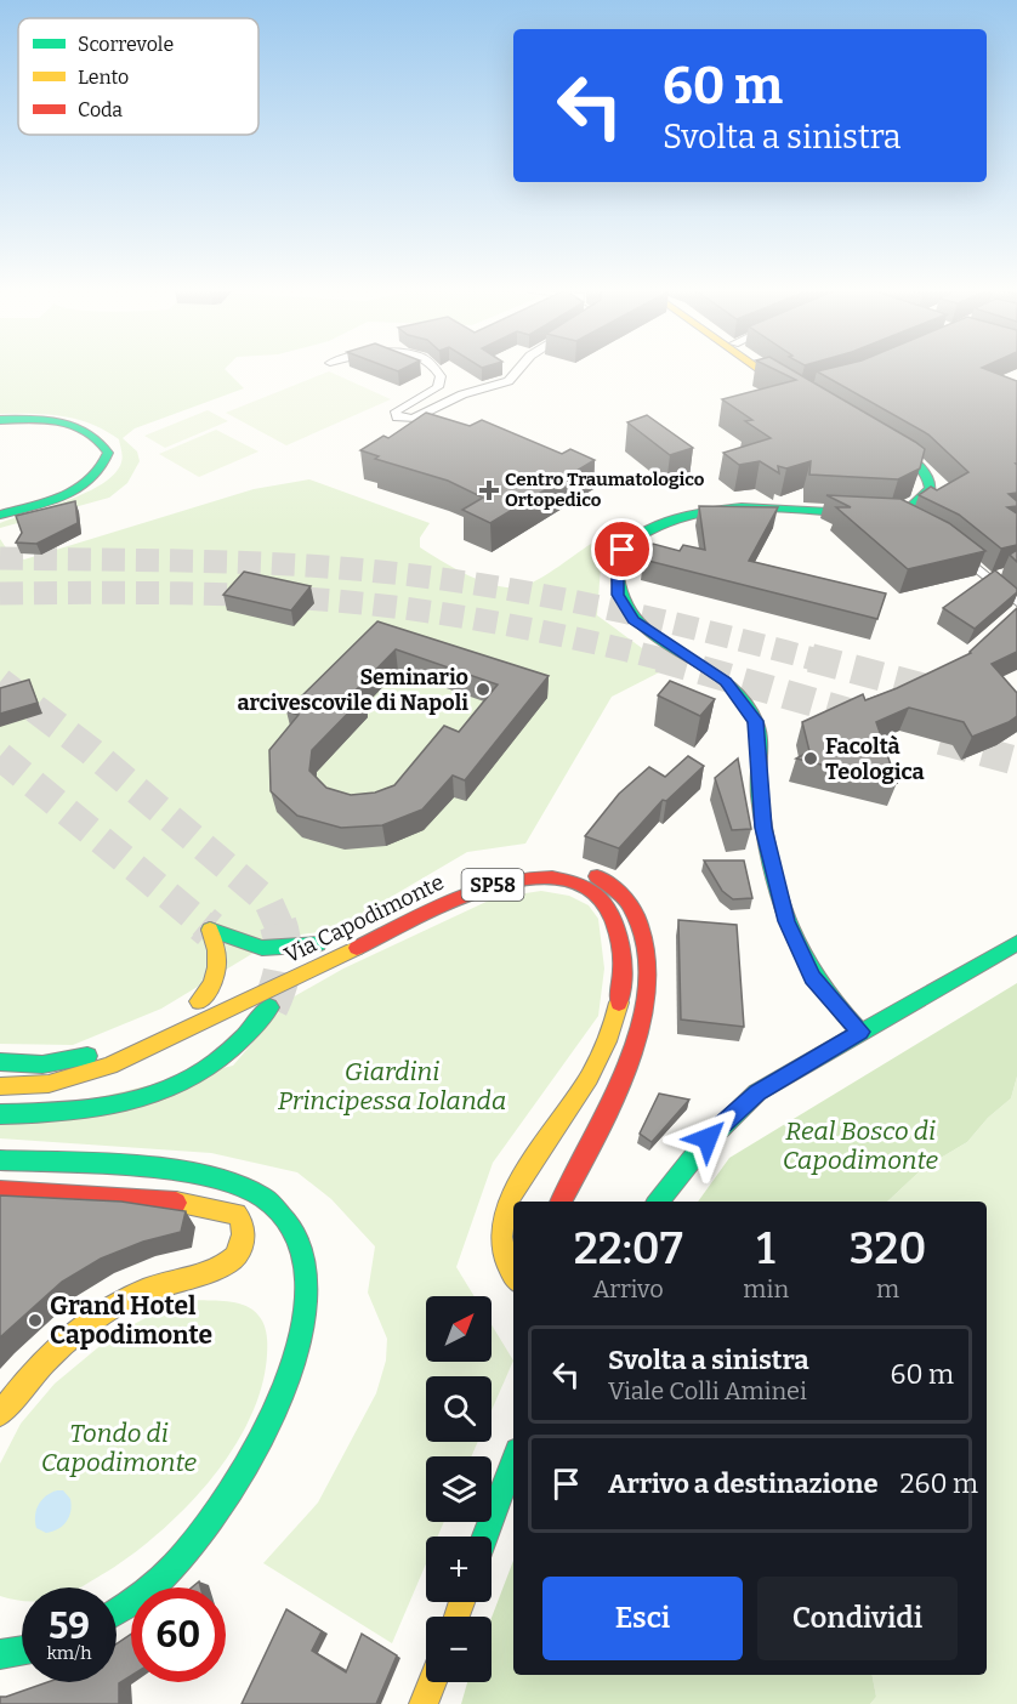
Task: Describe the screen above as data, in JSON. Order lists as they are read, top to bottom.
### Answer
{
  "streets": {
    "main road": ["SP58", "Via Capodimonte"]
  },
  "parks": ["Giardini Principessa Iolanda", "Real Bosco di Capodimonte", "Tondo di Capodimonte"],
  "places": {
    "health": ["Centro Traumatologico Ortopedico"],
    "other": ["Seminario arcivescovile di Napoli", "Facoltà Teologica", "Grand Hotel Capodimonte"]
  },
  "legend": ["Scorrevole", "Lento", "Coda"],
  "north": "top right",
  "page": {
    "turn": ["60 m", "Svolta a sinistra"],
    "eta": [
      "22:07",
      "Arrivo",
      "1",
      "min",
      "320",
      "m"
    ],
    "map_buttons": ["+", "−"],
    "list": [
      {
        "name": "Svolta a sinistra",
        "note": "Viale Colli Aminei",
        "value": "60 m"
      },
      {
        "name": "Arrivo a destinazione",
        "value": "260 m"
      }
    ],
    "buttons": ["Esci", "Condividi"],
    "speed": "59 km/h",
    "limit": "60"
  }
}
